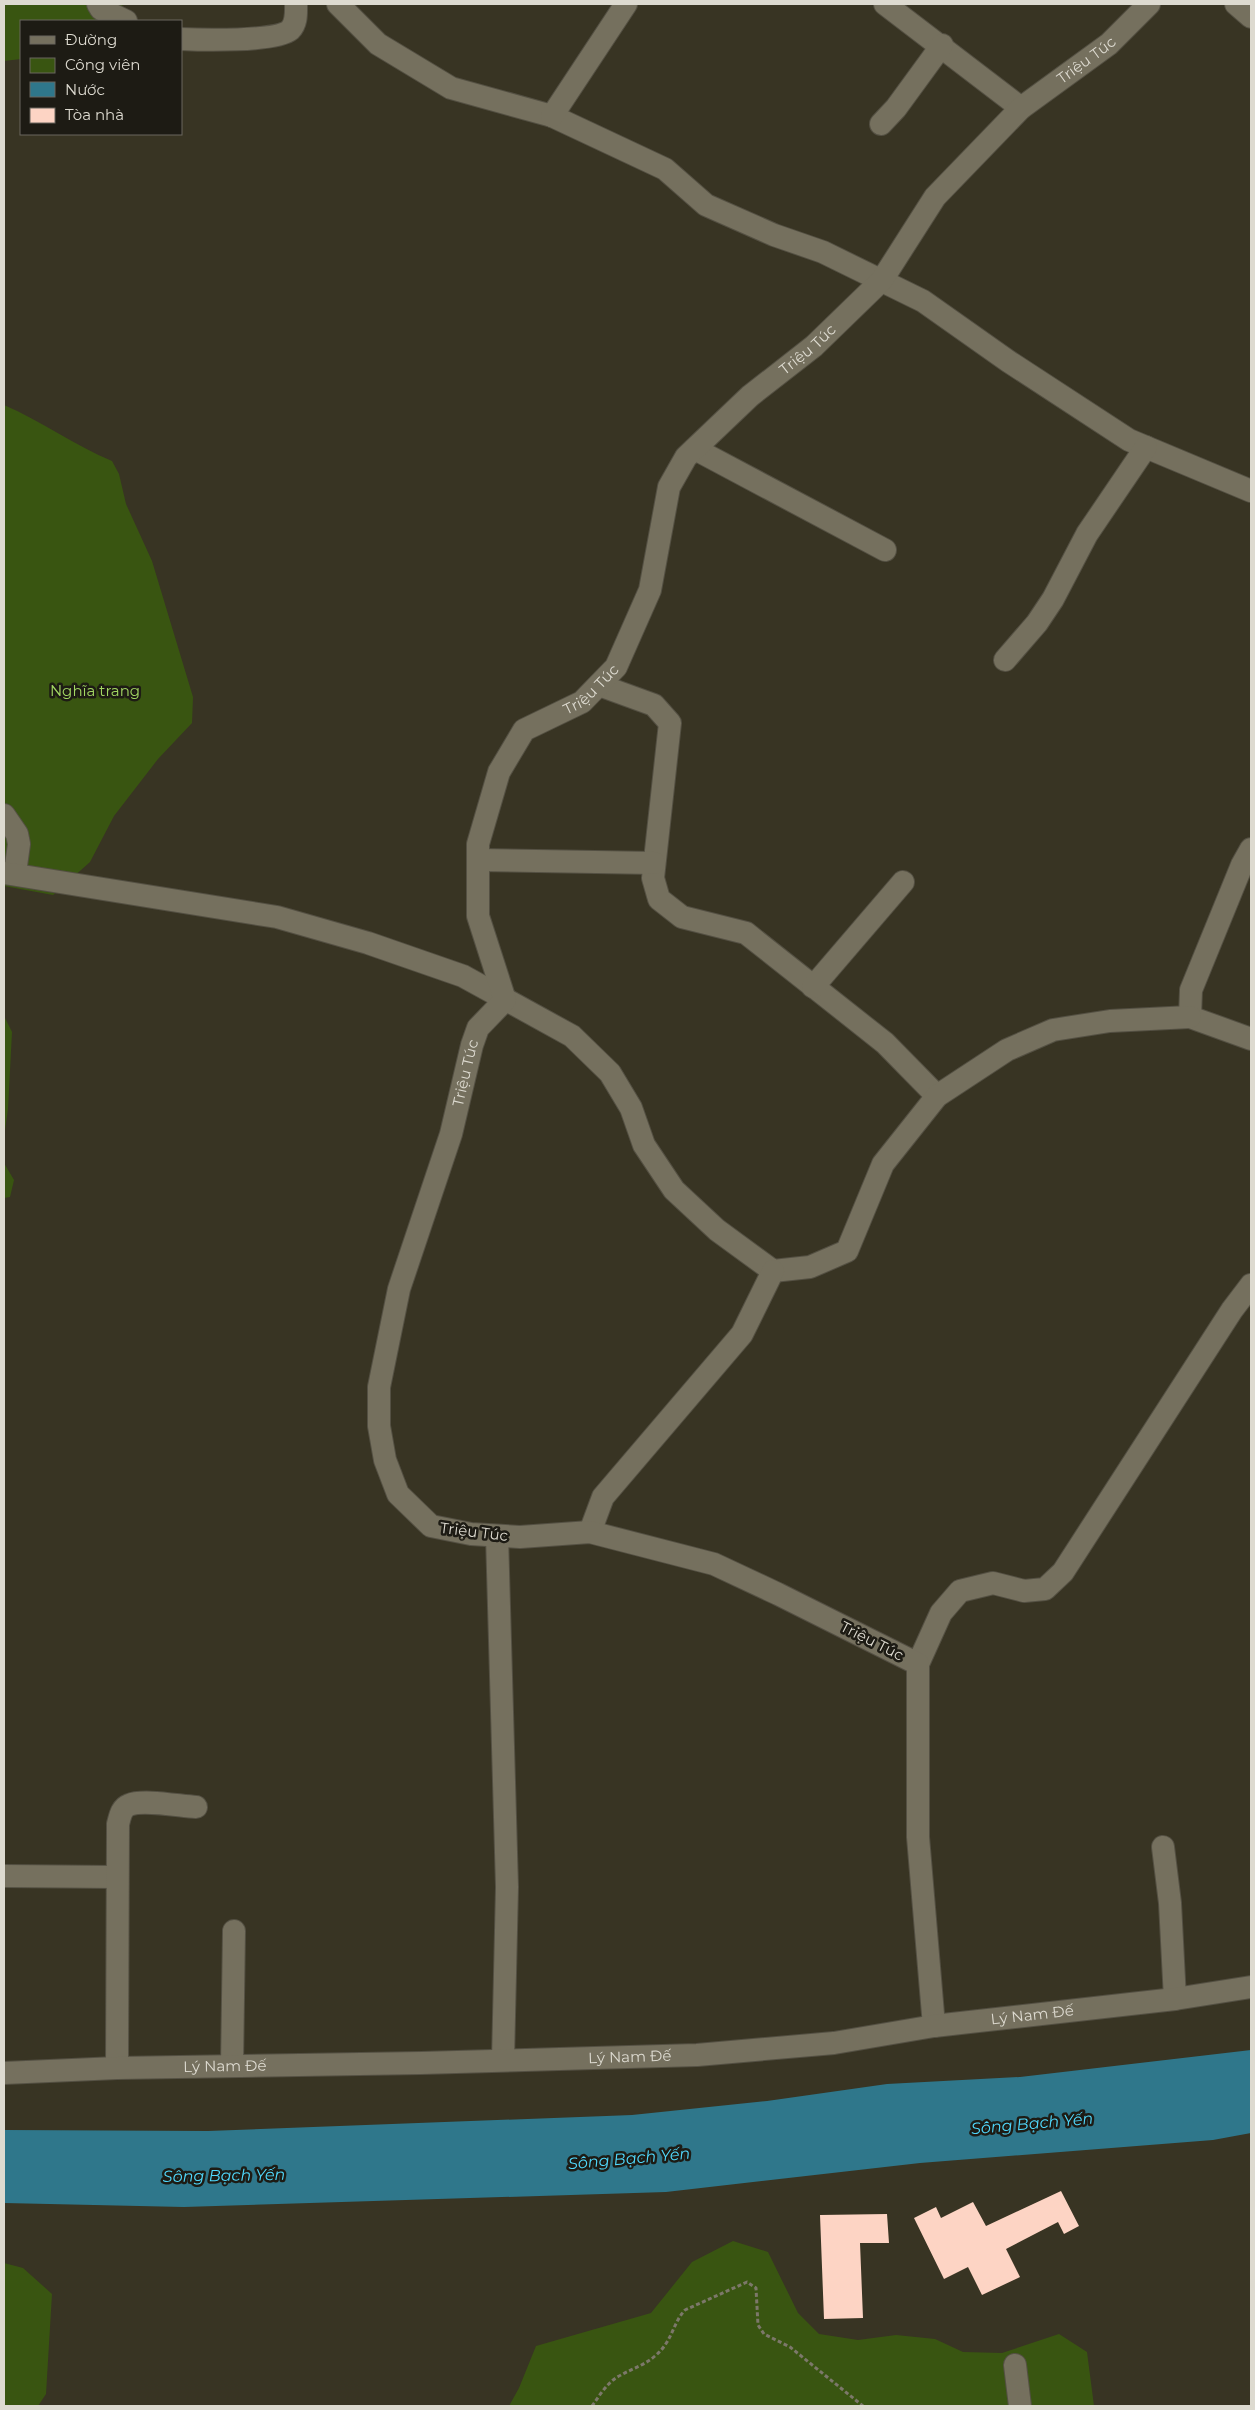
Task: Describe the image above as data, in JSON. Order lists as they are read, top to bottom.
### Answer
{
  "streets": {
    "street": ["Triệu Túc", "Lý Nam Đế"]
  },
  "crossings": [
    ["Triệu Túc", "Lý Nam Đế"]
  ],
  "water": ["Sông Bạch Yến"],
  "parks": ["Nghĩa trang"],
  "legend": [
    "Đường",
    "Công viên",
    "Nước",
    "Tòa nhà"
  ]
}
